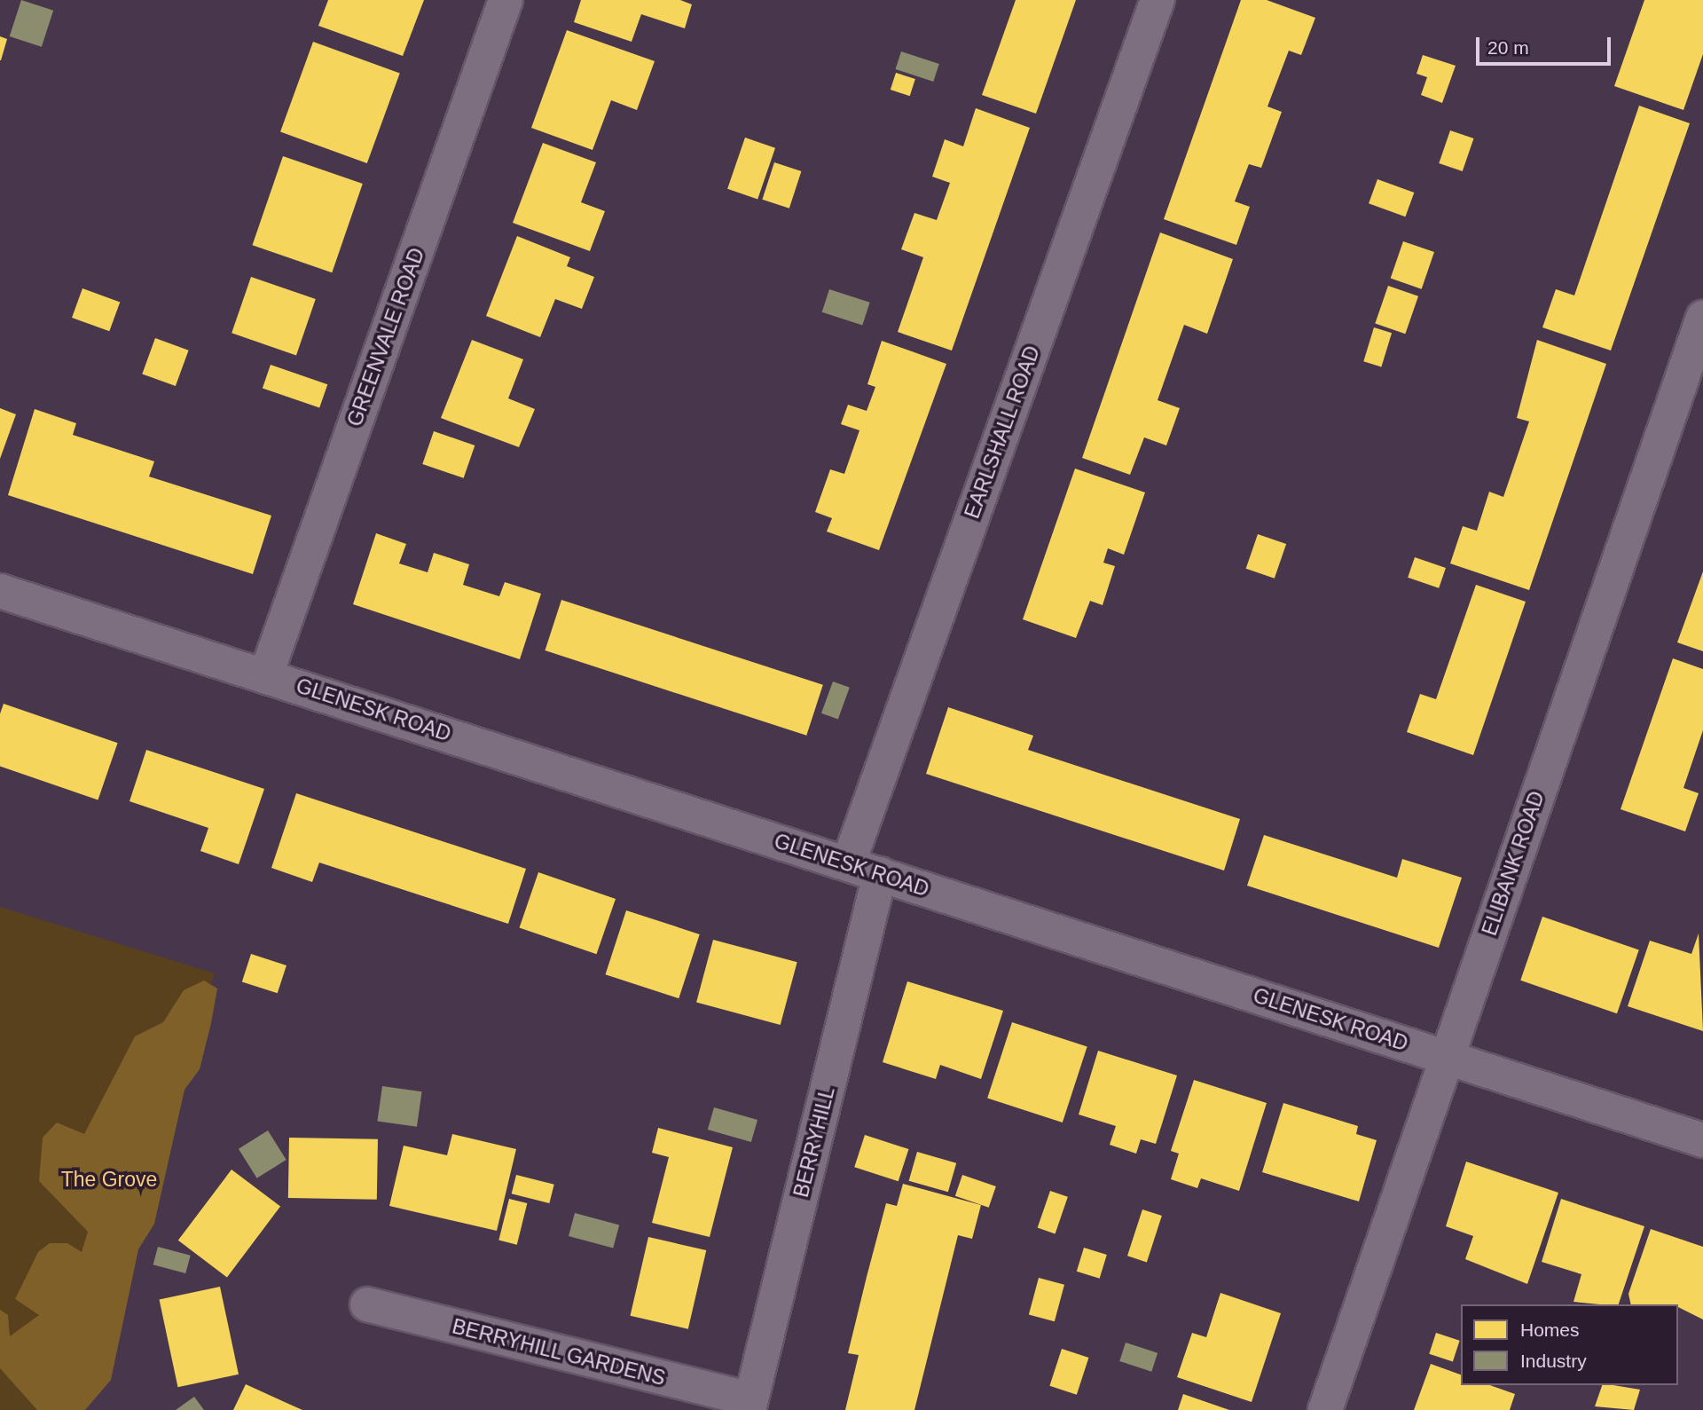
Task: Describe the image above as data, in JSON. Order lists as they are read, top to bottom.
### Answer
{
  "streets": {
    "street": [
      "GREENVALE ROAD",
      "EARLSHALL ROAD",
      "GLENESK ROAD",
      "ELIBANK ROAD",
      "BERRYHILL",
      "BERRYHILL GARDENS"
    ]
  },
  "crossings": [
    ["GREENVALE ROAD", "GLENESK ROAD"],
    ["EARLSHALL ROAD", "GLENESK ROAD"],
    ["GLENESK ROAD", "ELIBANK ROAD"],
    ["GLENESK ROAD", "BERRYHILL"],
    ["BERRYHILL", "BERRYHILL GARDENS"]
  ],
  "parks": ["The Grove"],
  "legend": ["Homes", "Industry"],
  "scale_bar": "20 m"
}
